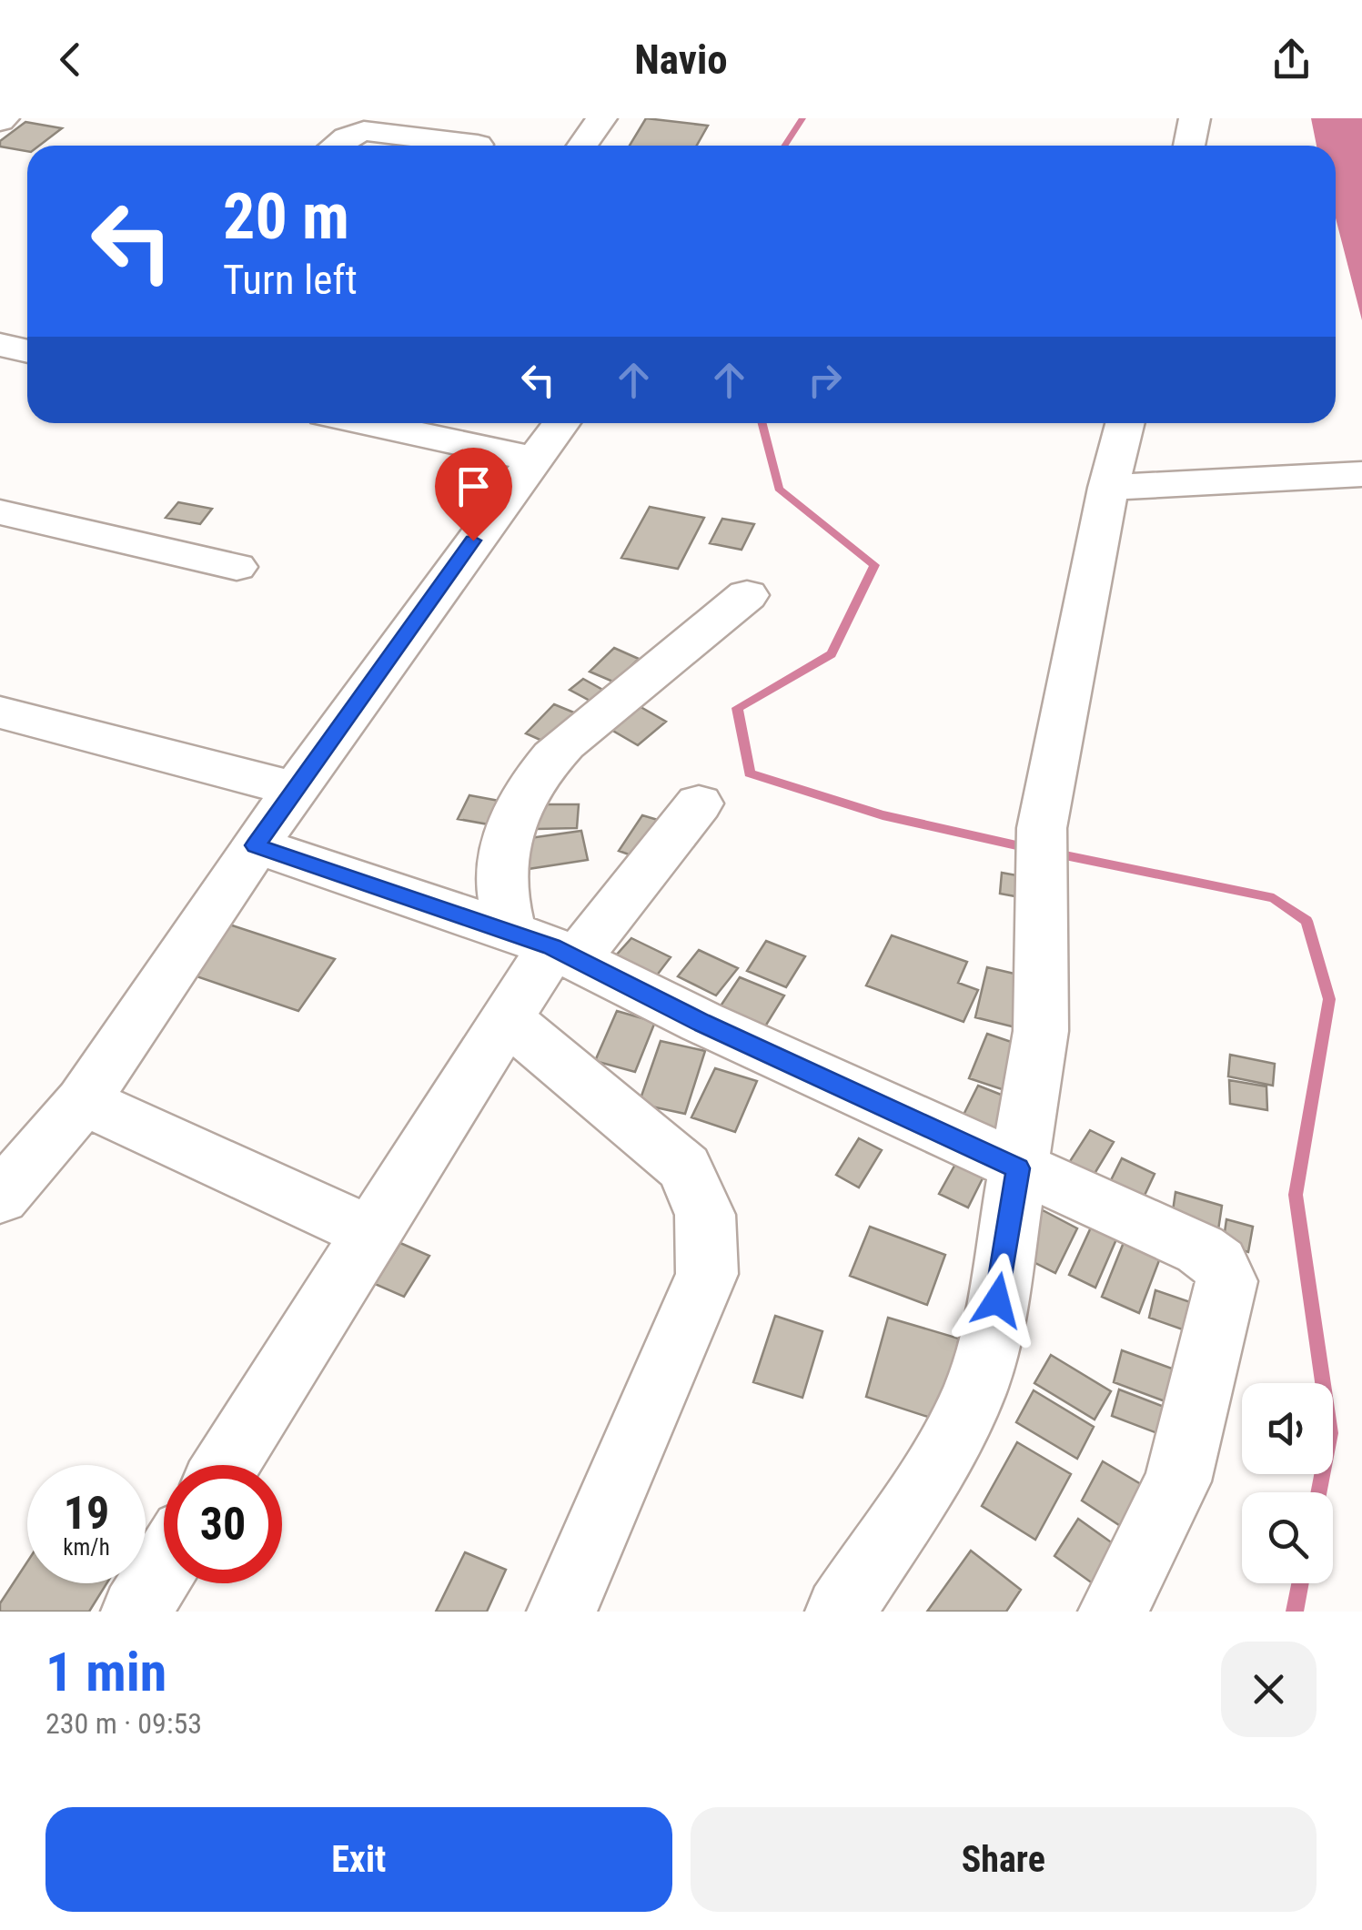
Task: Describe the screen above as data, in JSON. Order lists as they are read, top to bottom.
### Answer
{
  "page": {
    "header": "Navio",
    "turn": ["20 m", "Turn left"],
    "speed": "19 km/h",
    "limit": "30",
    "heading": ["1 min", "230 m · 09:53"],
    "buttons": ["Exit", "Share"]
  }
}
